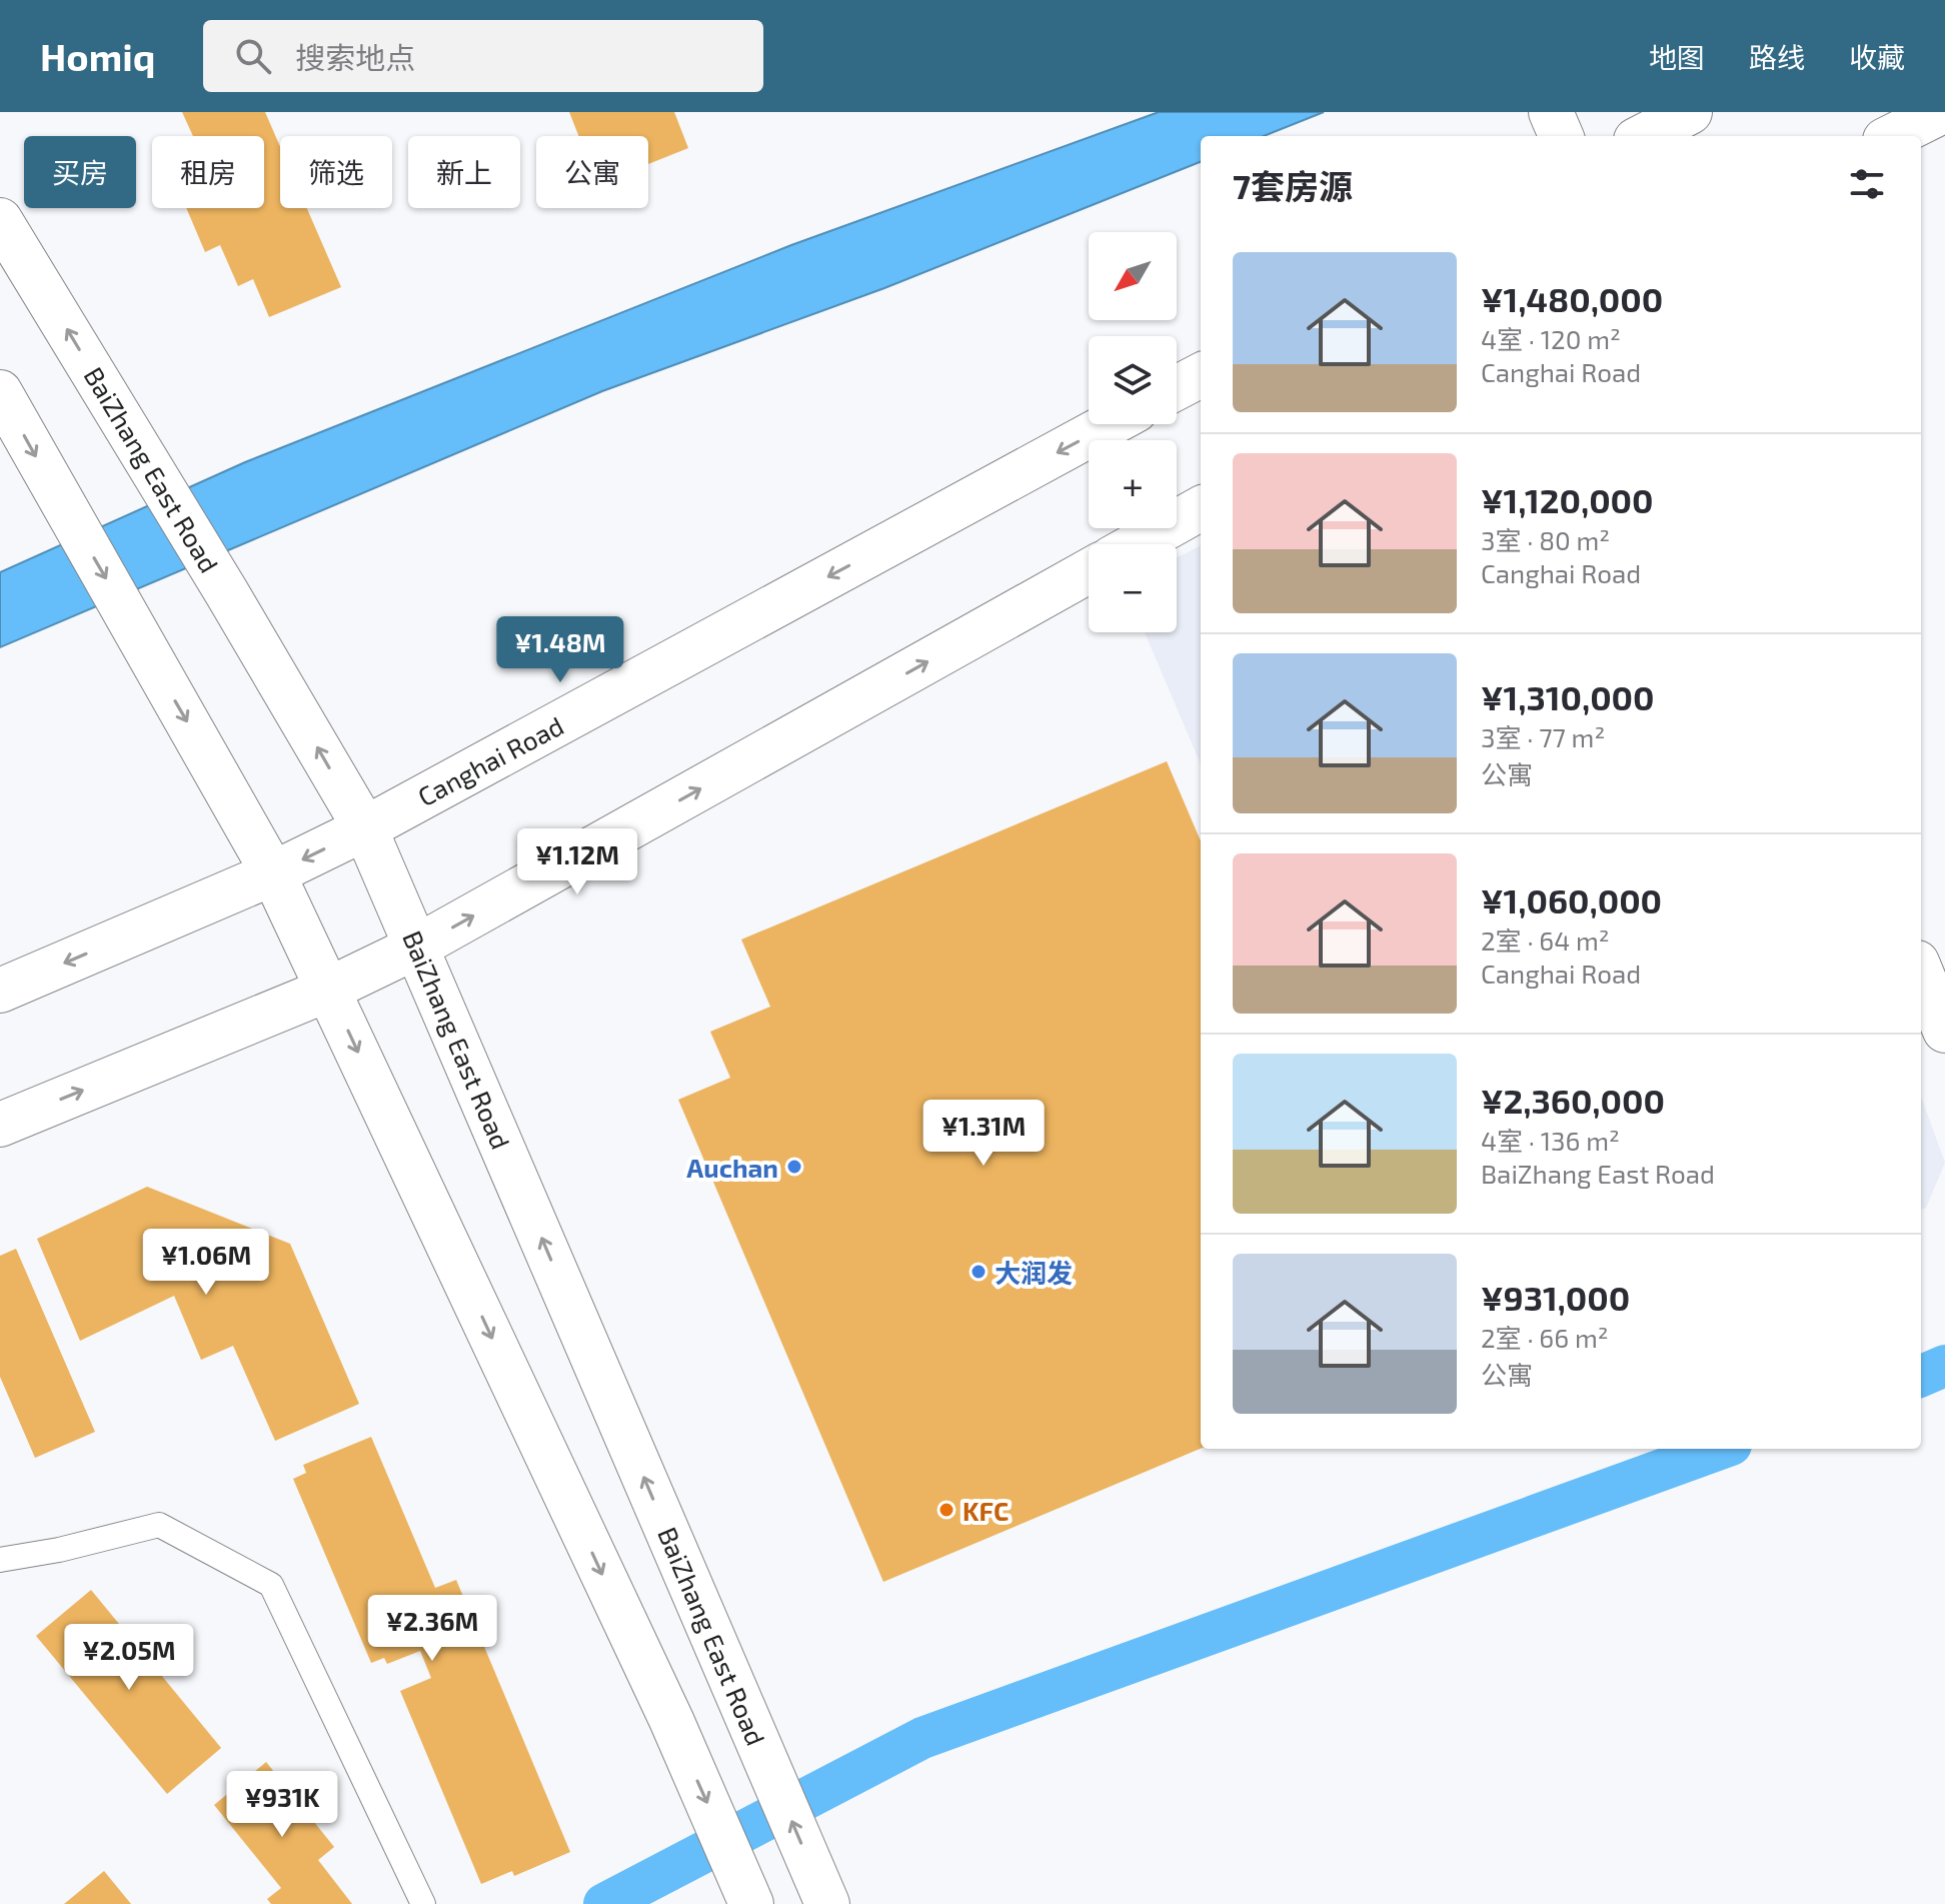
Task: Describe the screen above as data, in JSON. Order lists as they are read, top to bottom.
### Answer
{
  "streets": {
    "main road": ["BaiZhang East Road", "Canghai Road"]
  },
  "crossings": [
    ["BaiZhang East Road", "Canghai Road"]
  ],
  "places": ["Auchan", "大润发", "KFC"],
  "north": "bottom left",
  "page": {
    "header": "Homiq",
    "search": "搜索地点",
    "nav": ["地图", "路线", "收藏"],
    "chip": [
      "买房",
      "租房",
      "筛选",
      "新上",
      "公寓"
    ],
    "heading": "7套房源",
    "map_buttons": ["+", "−"],
    "list": [
      {
        "name": "¥1,480,000",
        "note": "4室 · 120 m² · Canghai Road"
      },
      {
        "name": "¥1,120,000",
        "note": "3室 · 80 m² · Canghai Road"
      },
      {
        "name": "¥1,310,000",
        "note": "3室 · 77 m² · 公寓"
      },
      {
        "name": "¥1,060,000",
        "note": "2室 · 64 m² · Canghai Road"
      },
      {
        "name": "¥2,360,000",
        "note": "4室 · 136 m² · BaiZhang East Road"
      },
      {
        "name": "¥931,000",
        "note": "2室 · 66 m² · 公寓"
      }
    ],
    "price": [
      "¥1.48M",
      "¥1.12M",
      "¥1.31M",
      "¥1.06M",
      "¥2.36M",
      "¥2.05M",
      "¥931K"
    ]
  }
}
